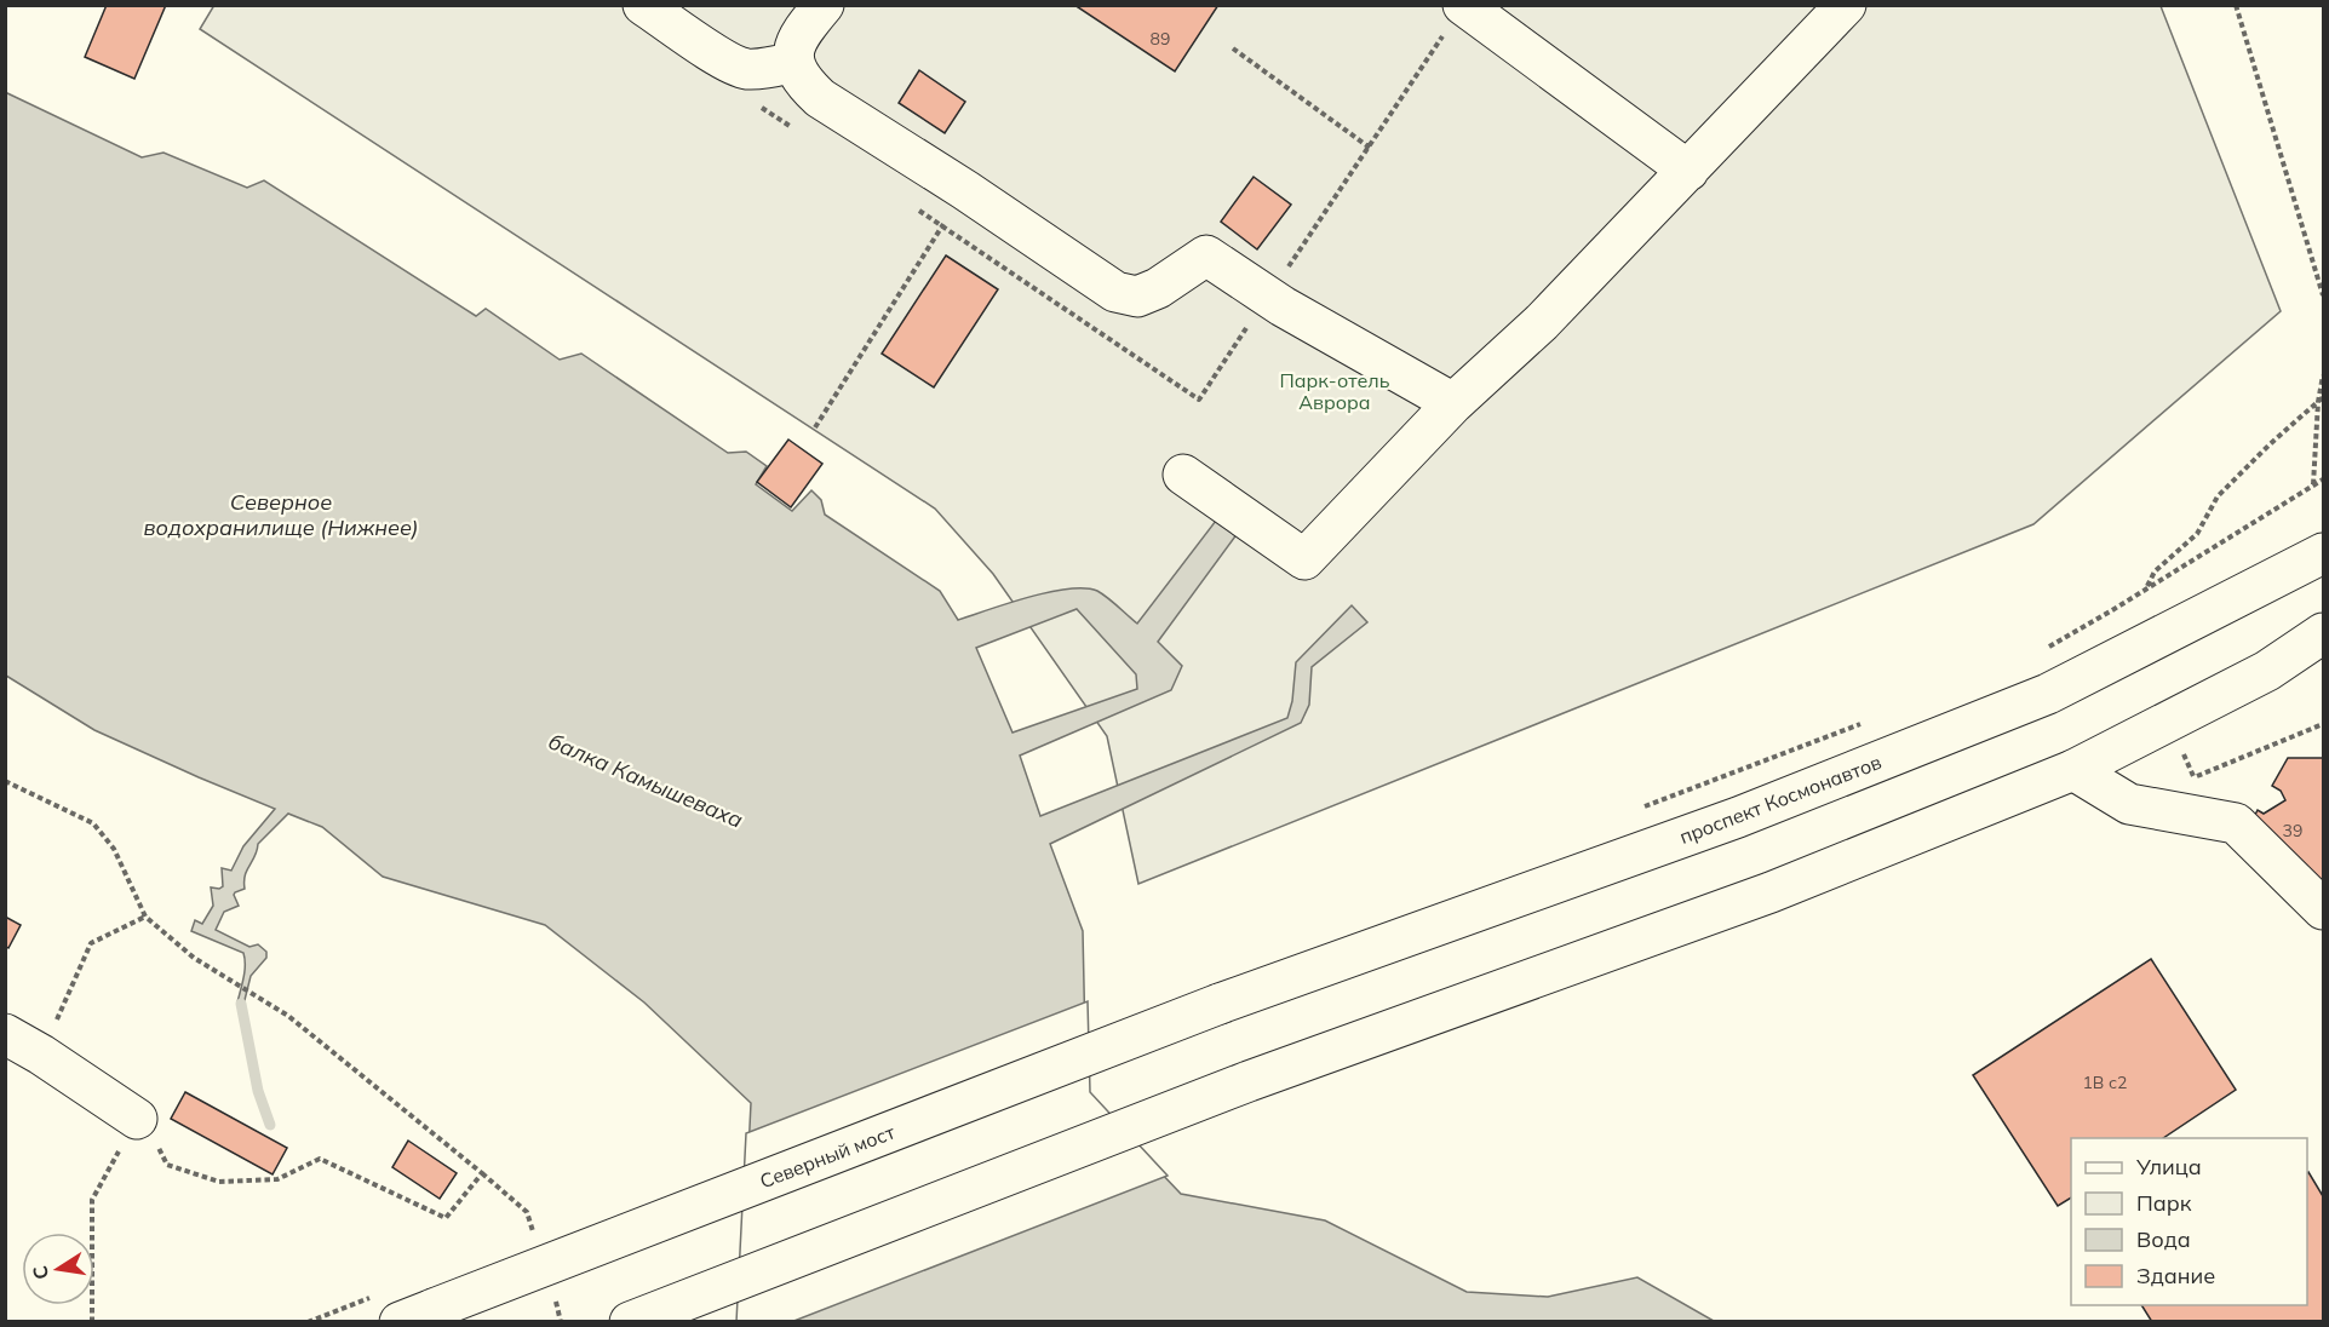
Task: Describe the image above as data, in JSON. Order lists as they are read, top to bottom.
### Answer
{
  "streets": {
    "main road": ["проспект Космонавтов", "Северный мост"]
  },
  "crossings": [
    ["проспект Космонавтов", "Северный мост"]
  ],
  "water": ["Северное водохранилище (Нижнее)", "балка Камышеваха"],
  "parks": ["Парк-отель Аврора"],
  "house_numbers": ["89", "39", "1В с2"],
  "legend": [
    "Улица",
    "Парк",
    "Вода",
    "Здание"
  ],
  "north": "left"
}
